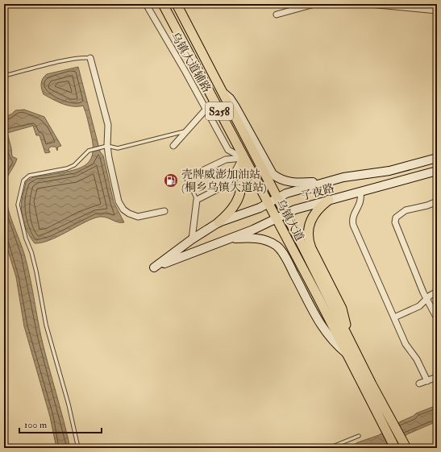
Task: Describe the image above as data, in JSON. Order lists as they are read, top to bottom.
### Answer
{
  "streets": {
    "main road": ["S258", "子夜路", "乌镇大道"],
    "street": ["乌镇大道辅路"]
  },
  "crossings": [
    ["乌镇大道辅路", "乌镇大道"],
    ["子夜路", "乌镇大道"]
  ],
  "places": {
    "fuel station": ["壳牌威澎加油站 (桐乡乌镇大道站)"]
  },
  "scale_bar": "100 m"
}
